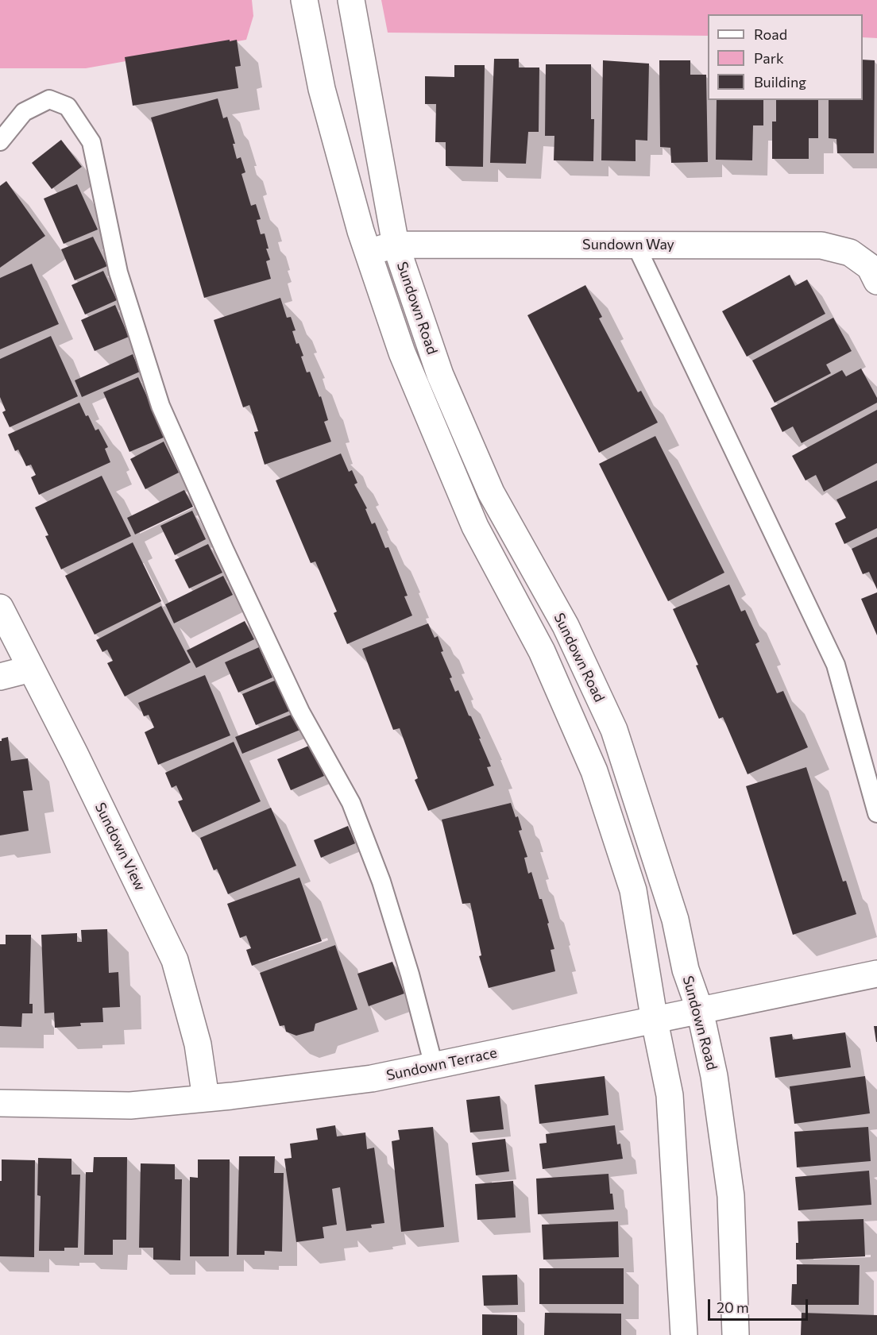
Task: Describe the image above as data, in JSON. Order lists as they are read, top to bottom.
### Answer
{
  "streets": {
    "street": [
      "Sundown Way",
      "Sundown Road",
      "Sundown View",
      "Sundown Terrace"
    ]
  },
  "crossings": [
    ["Sundown Way", "Sundown Road"],
    ["Sundown Road", "Sundown Terrace"],
    ["Sundown View", "Sundown Terrace"]
  ],
  "legend": ["Road", "Park", "Building"],
  "scale_bar": "20 m"
}
